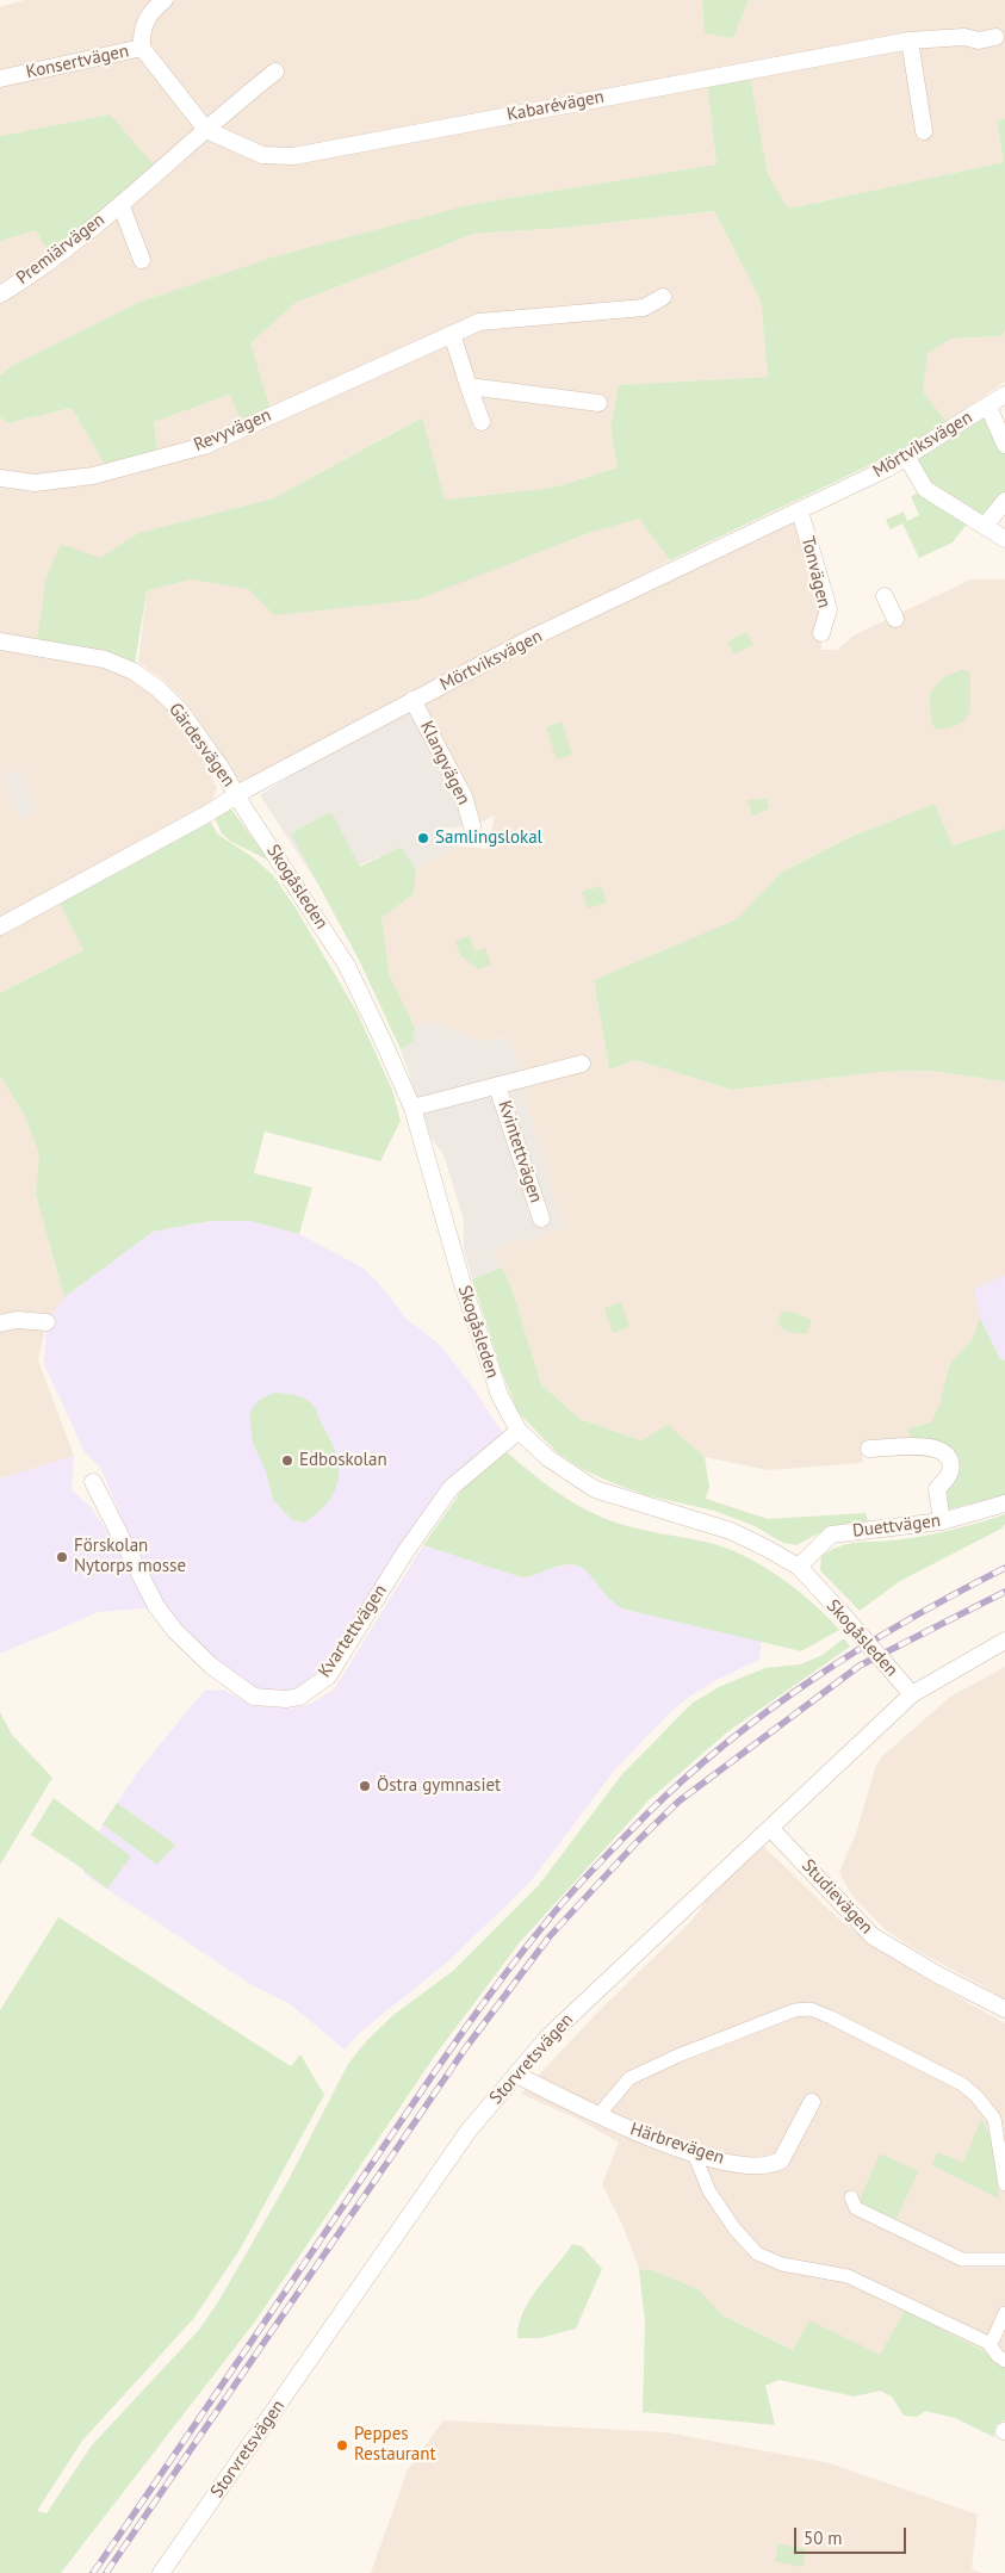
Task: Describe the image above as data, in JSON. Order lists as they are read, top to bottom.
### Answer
{
  "streets": {
    "street": [
      "Konsertvägen",
      "Kabarévägen",
      "Premiärvägen",
      "Revyvägen",
      "Mörtviksvägen",
      "Tonvägen",
      "Gärdesvägen",
      "Klangvägen",
      "Skogåsleden",
      "Kvintettvägen",
      "Duettvägen",
      "Kvartettvägen",
      "Studievägen",
      "Storvretsvägen",
      "Härbrevägen"
    ]
  },
  "crossings": [
    ["Konsertvägen", "Kabarévägen"],
    ["Konsertvägen", "Premiärvägen"],
    ["Kabarévägen", "Premiärvägen"],
    ["Mörtviksvägen", "Tonvägen"],
    ["Mörtviksvägen", "Gärdesvägen"],
    ["Mörtviksvägen", "Klangvägen"],
    ["Mörtviksvägen", "Skogåsleden"],
    ["Gärdesvägen", "Skogåsleden"],
    ["Skogåsleden", "Kvintettvägen"],
    ["Skogåsleden", "Duettvägen"],
    ["Skogåsleden", "Kvartettvägen"],
    ["Skogåsleden", "Storvretsvägen"],
    ["Studievägen", "Storvretsvägen"],
    ["Storvretsvägen", "Härbrevägen"]
  ],
  "places": [
    "Samlingslokal",
    "Edboskolan",
    "Förskolan Nytorps mosse",
    "Östra gymnasiet",
    "Peppes Restaurant"
  ],
  "scale_bar": "50 m"
}
